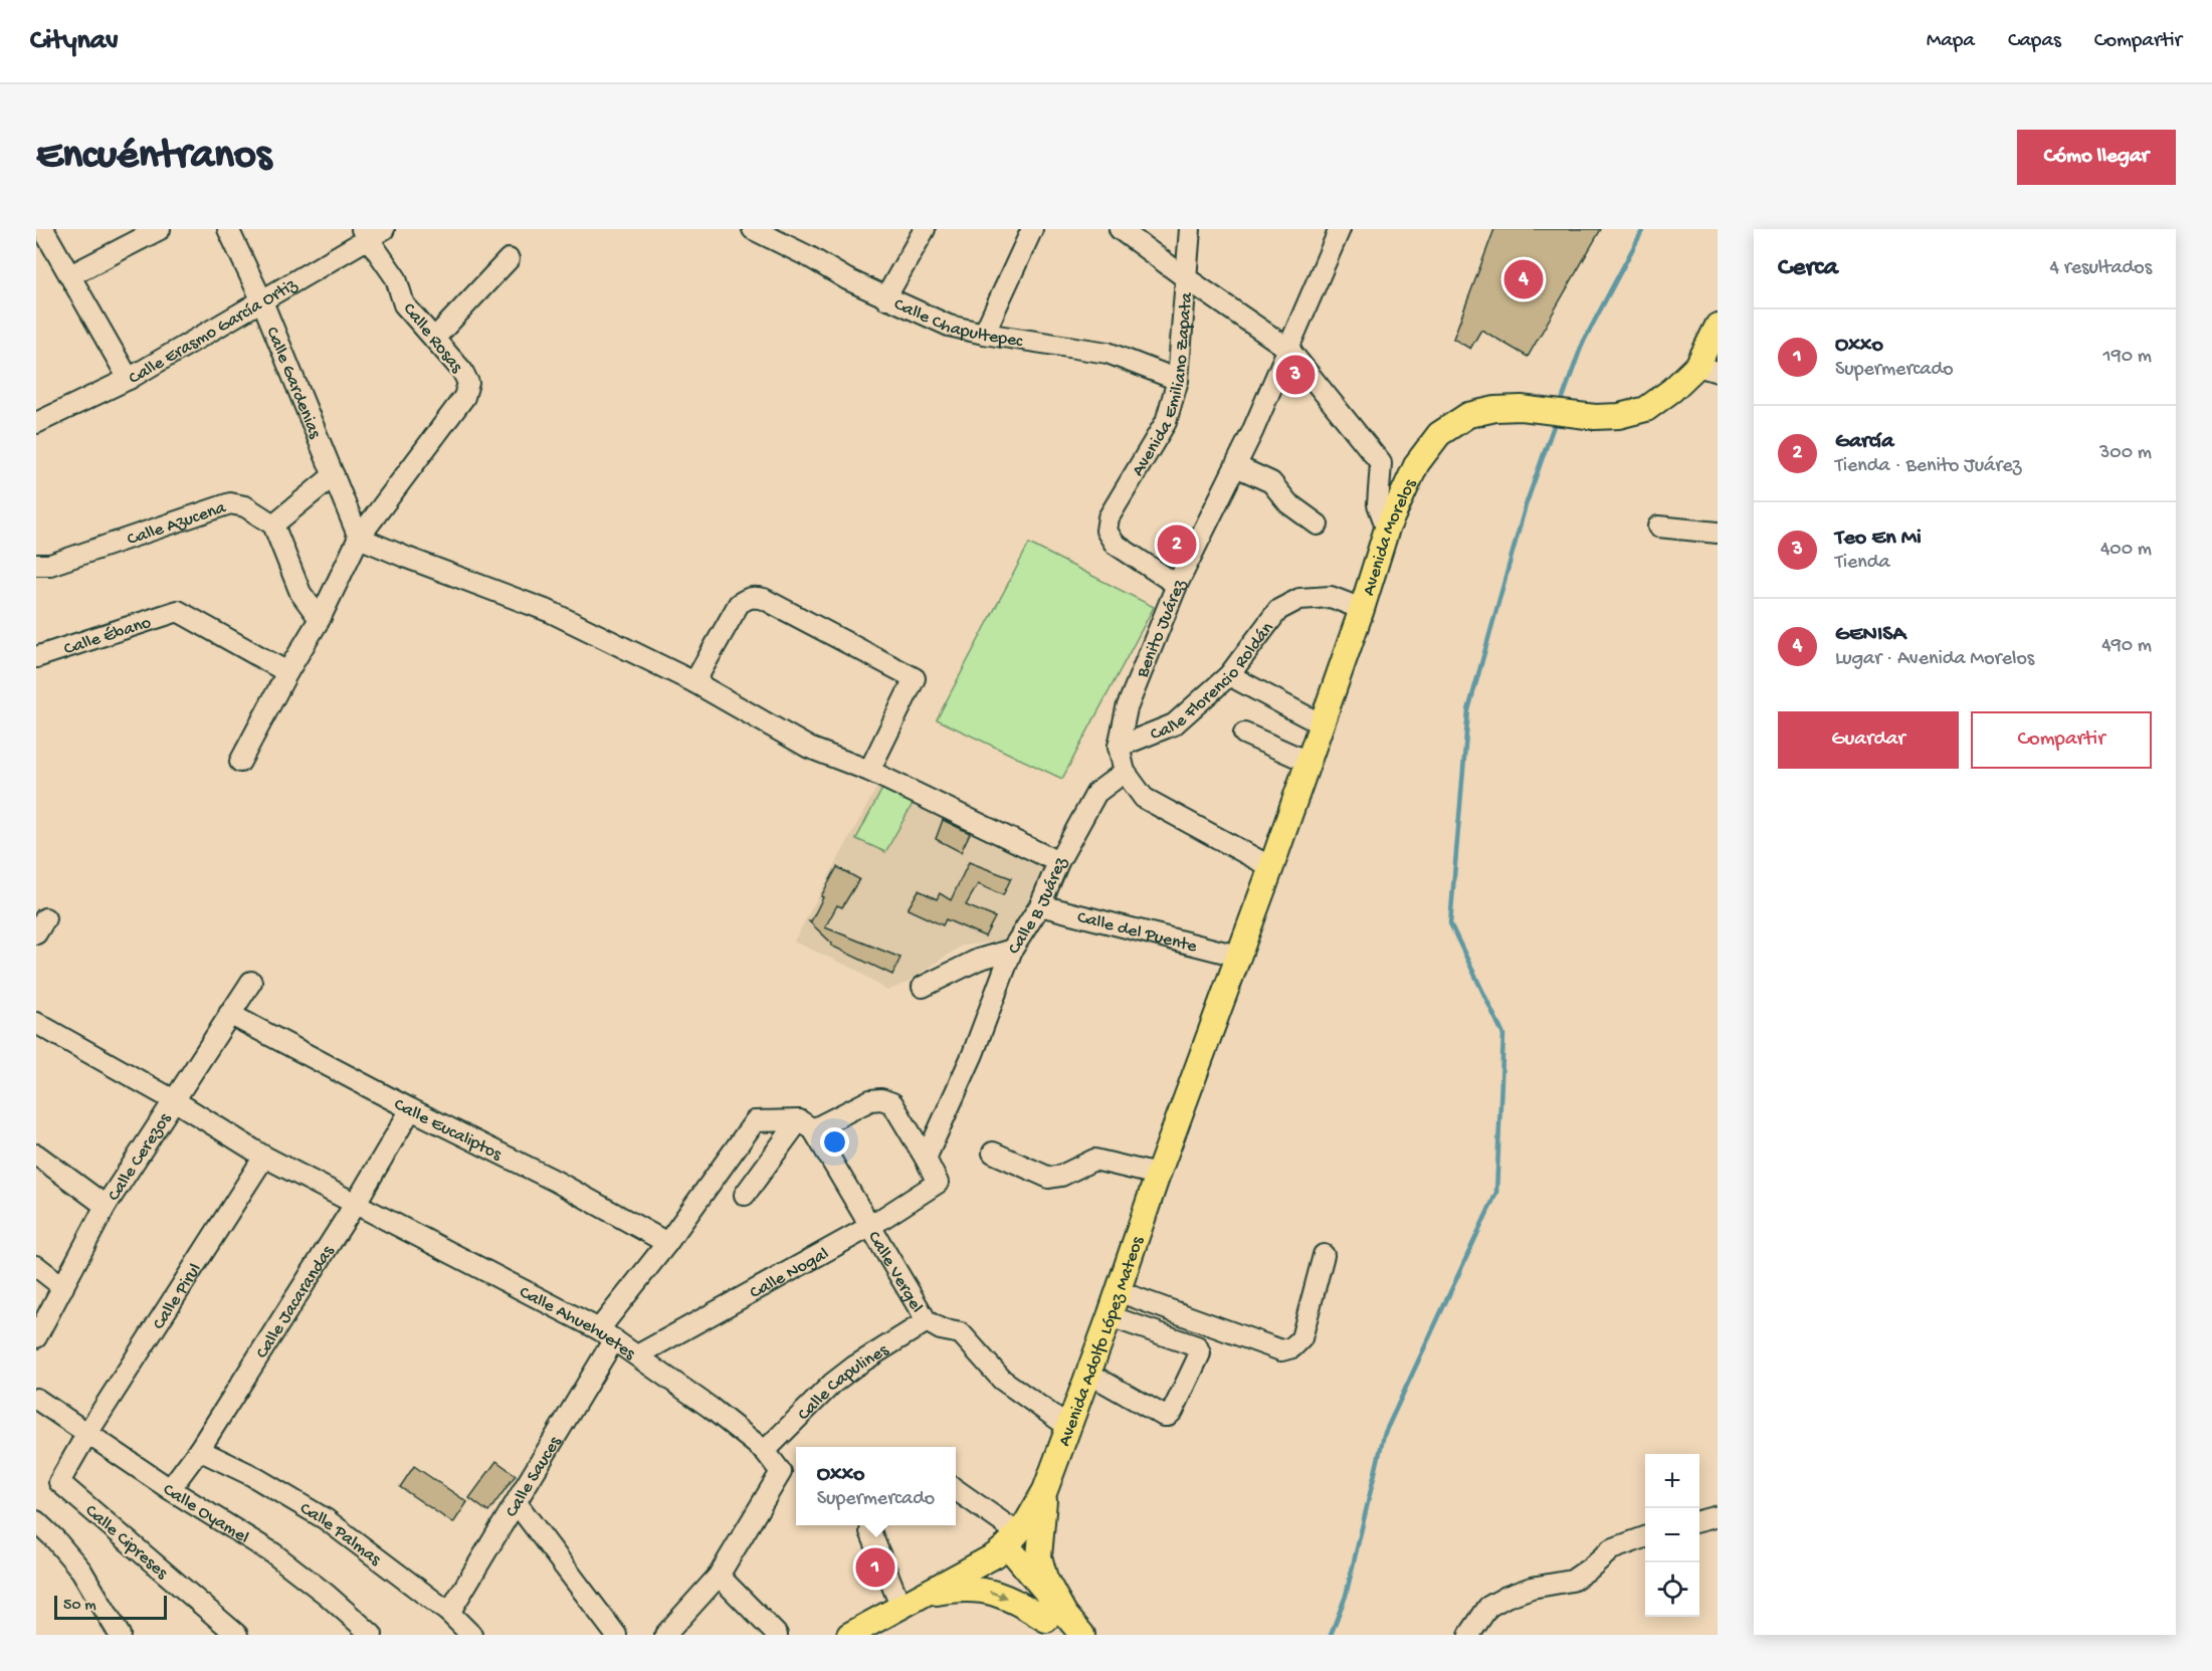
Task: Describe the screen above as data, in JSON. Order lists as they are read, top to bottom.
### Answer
{
  "streets": {
    "main road": ["Avenida Morelos", "Avenida Adolfo López Mateos"],
    "street": [
      "Calle Chapultepec",
      "Calle Erasmo García Ortiz",
      "Calle Rosas",
      "Calle Gardenias",
      "Avenida Emiliano Zapata",
      "Calle Azucena",
      "Benito Juárez",
      "Calle Ébano",
      "Calle Florencio Roldán",
      "Calle B Juárez",
      "Calle del Puente",
      "Calle Eucaliptos",
      "Calle Cerezos",
      "Calle Nogal",
      "Calle Vergel",
      "Calle Pirul",
      "Calle Jacarandas",
      "Calle Ahuehuetes",
      "Calle Capulines",
      "Calle Sauces",
      "Calle Oyamel",
      "Calle Palmas",
      "Calle Cipreses"
    ]
  },
  "crossings": [
    ["Calle Chapultepec", "Avenida Emiliano Zapata"],
    ["Calle Erasmo García Ortiz", "Calle Rosas"],
    ["Calle Erasmo García Ortiz", "Calle Gardenias"],
    ["Calle Rosas", "Calle Gardenias"],
    ["Avenida Emiliano Zapata", "Benito Juárez"],
    ["Avenida Morelos", "Benito Juárez"],
    ["Avenida Morelos", "Calle Florencio Roldán"],
    ["Avenida Morelos", "Calle del Puente"],
    ["Avenida Morelos", "Avenida Adolfo López Mateos"],
    ["Benito Juárez", "Calle Florencio Roldán"],
    ["Benito Juárez", "Calle B Juárez"],
    ["Calle B Juárez", "Calle del Puente"],
    ["Calle B Juárez", "Calle Nogal"],
    ["Calle del Puente", "Avenida Adolfo López Mateos"],
    ["Calle Eucaliptos", "Calle Cerezos"],
    ["Calle Eucaliptos", "Calle Jacarandas"],
    ["Calle Eucaliptos", "Calle Sauces"],
    ["Calle Cerezos", "Calle Ahuehuetes"],
    ["Calle Nogal", "Calle Vergel"],
    ["Calle Nogal", "Calle Ahuehuetes"],
    ["Calle Vergel", "Avenida Adolfo López Mateos"],
    ["Calle Vergel", "Calle Capulines"],
    ["Calle Vergel", "Calle Sauces"],
    ["Calle Pirul", "Calle Ahuehuetes"],
    ["Calle Pirul", "Calle Oyamel"],
    ["Calle Pirul", "Calle Cipreses"],
    ["Calle Jacarandas", "Calle Ahuehuetes"],
    ["Calle Jacarandas", "Calle Oyamel"],
    ["Calle Jacarandas", "Calle Palmas"],
    ["Calle Ahuehuetes", "Calle Capulines"],
    ["Calle Ahuehuetes", "Calle Sauces"],
    ["Calle Sauces", "Calle Palmas"],
    ["Calle Oyamel", "Calle Cipreses"]
  ],
  "scale_bar": "50 m",
  "page": {
    "header": "Citynav",
    "nav": ["Mapa", "Capas", "Compartir"],
    "buttons": [
      "Cómo llegar",
      ["Guardar", "Compartir"]
    ],
    "title": "Encuéntranos",
    "heading": ["Cerca", "4 resultados"],
    "pins": [
      "4",
      "3",
      "2",
      "1"
    ],
    "list": [
      {
        "mark": "1",
        "name": "Oxxo",
        "note": "Supermercado",
        "value": "190 m"
      },
      {
        "mark": "2",
        "name": "García",
        "note": "Tienda · Benito Juárez",
        "value": "300 m"
      },
      {
        "mark": "3",
        "name": "Teo En Mi",
        "note": "Tienda",
        "value": "400 m"
      },
      {
        "mark": "4",
        "name": "GENISA",
        "note": "Lugar · Avenida Morelos",
        "value": "490 m"
      }
    ],
    "popup": ["Oxxo", "Supermercado"],
    "map_buttons": ["+", "−"],
    "scale": "50 m"
  }
}
